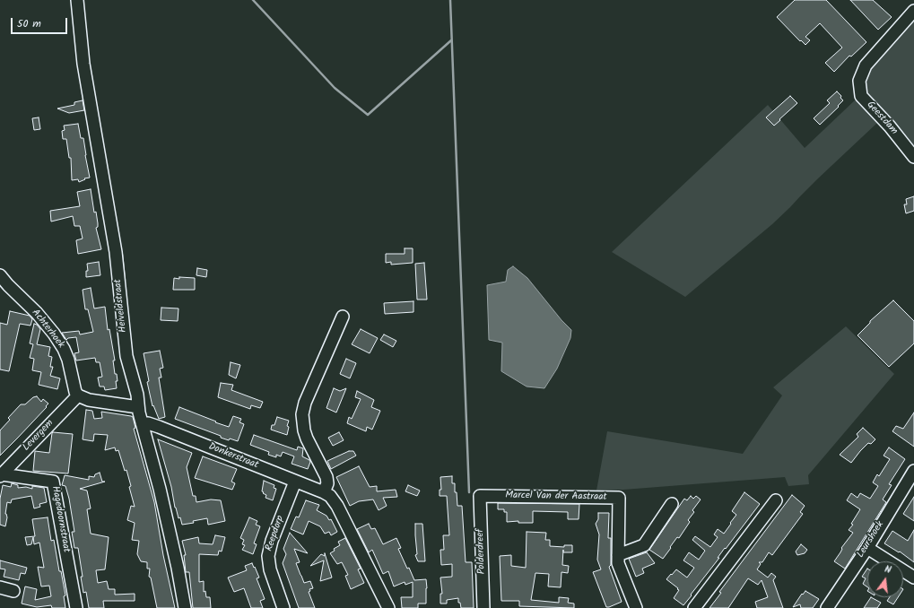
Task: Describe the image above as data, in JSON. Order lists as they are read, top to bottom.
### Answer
{
  "streets": {
    "street": [
      "Geestdam",
      "Heiveldstraat",
      "Achterhoek",
      "Levergem",
      "Donkerstraat",
      "Marcel Van der Aastraat",
      "Hagedoornstraat",
      "Reepdorp",
      "Leurshoek",
      "Polderdreef"
    ]
  },
  "crossings": [
    ["Heiveldstraat", "Donkerstraat"],
    ["Achterhoek", "Levergem"],
    ["Levergem", "Hagedoornstraat"],
    ["Donkerstraat", "Reepdorp"],
    ["Marcel Van der Aastraat", "Polderdreef"]
  ],
  "scale_bar": "50 m",
  "north": "top"
}
